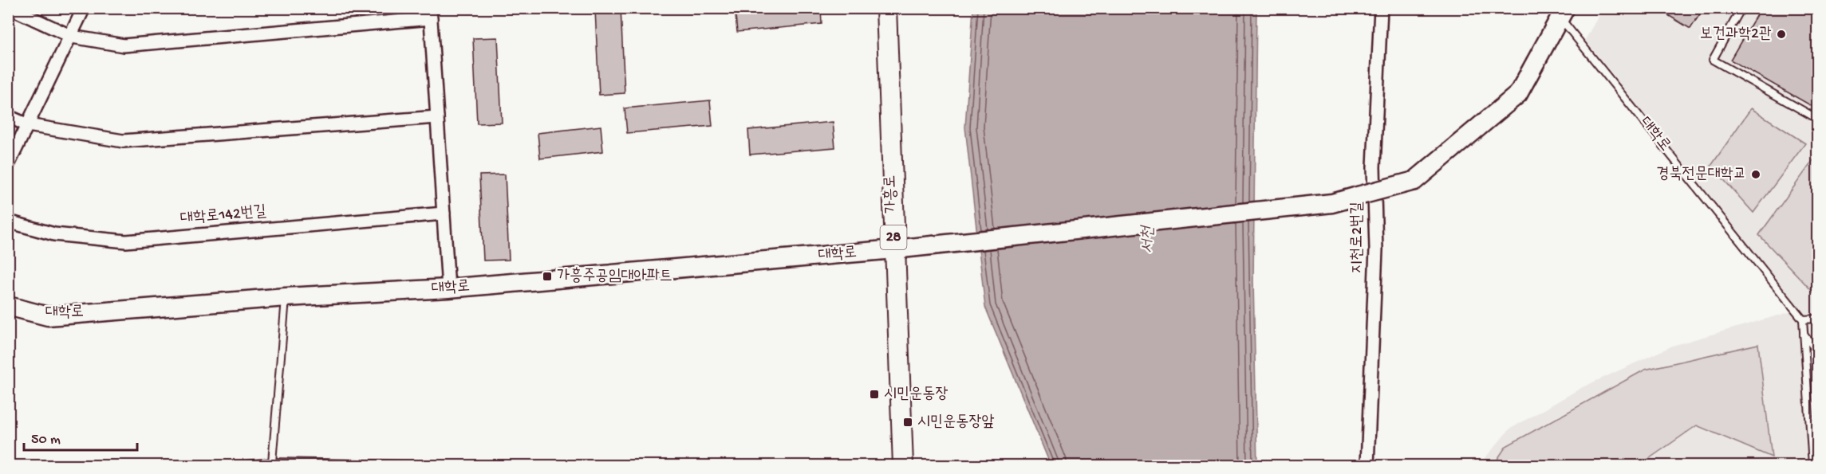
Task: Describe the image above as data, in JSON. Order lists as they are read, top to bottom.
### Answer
{
  "streets": {
    "main road": ["대학로", "가흥로", "28"],
    "street": ["대학로142번길", "지천로2번길"]
  },
  "crossings": [
    ["대학로", "가흥로"]
  ],
  "water": ["서천"],
  "places": {
    "other": ["보건과학2관", "경북전문대학교"],
    "transit": ["가흥주공임대아파트", "시민운동장", "시민운동장앞"]
  },
  "scale_bar": "50 m"
}
